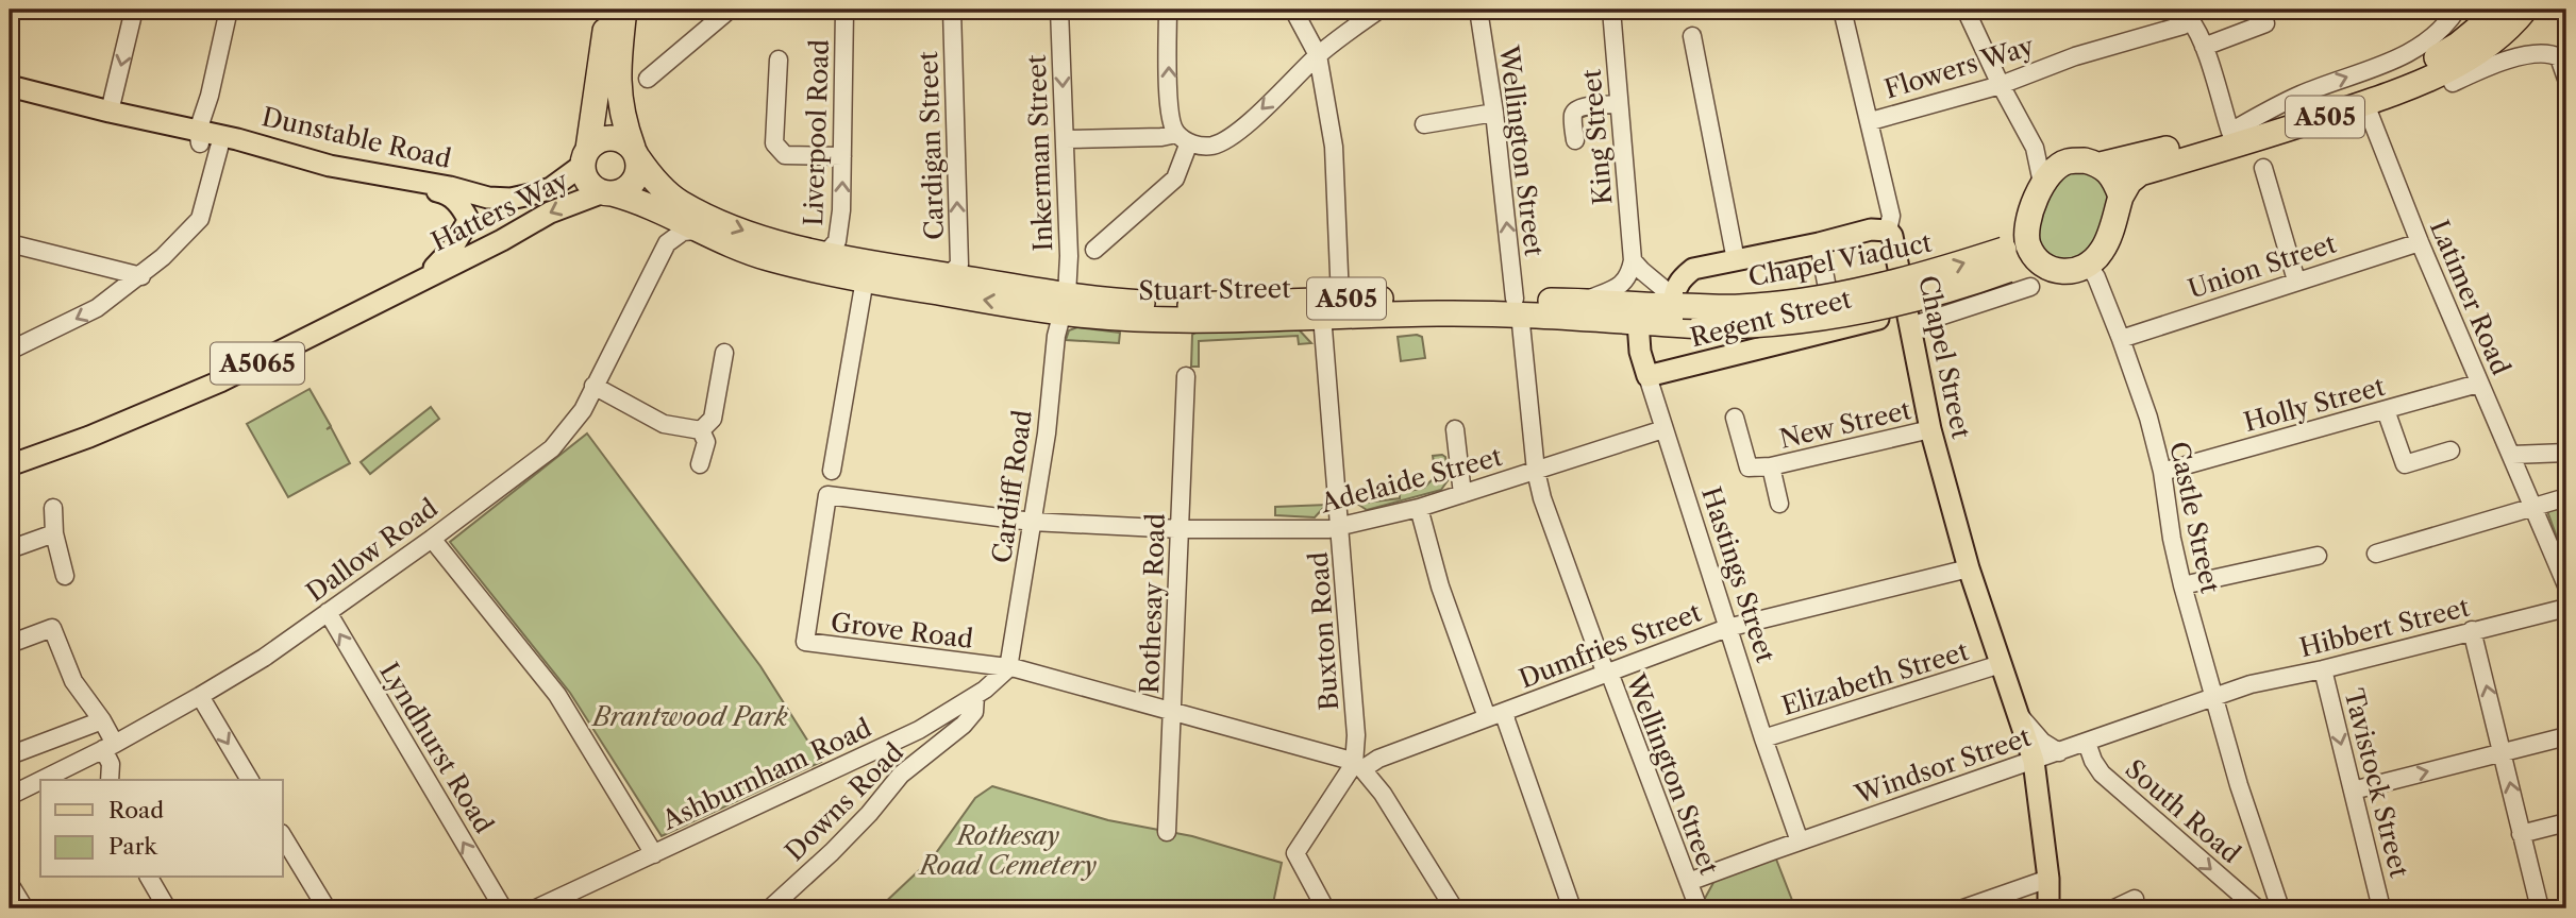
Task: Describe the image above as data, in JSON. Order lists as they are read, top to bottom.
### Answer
{
  "streets": {
    "highway": ["A505", "Chapel Viaduct", "Stuart Street"],
    "main road": [
      "Dunstable Road",
      "Hatters Way",
      "Regent Street",
      "Chapel Street",
      "A5065",
      "Hastings Street"
    ],
    "street": [
      "Flowers Way",
      "Liverpool Road",
      "King Street",
      "Cardigan Street",
      "Wellington Street",
      "Inkerman Street",
      "Union Street",
      "Latimer Road",
      "Holly Street",
      "New Street",
      "Adelaide Street",
      "Cardiff Road",
      "Castle Street",
      "Dallow Road",
      "Rothesay Road",
      "Hibbert Street",
      "Grove Road",
      "Buxton Road",
      "Dumfries Street",
      "Elizabeth Street",
      "Lyndhurst Road",
      "Windsor Street",
      "Ashburnham Road",
      "Tavistock Street",
      "Downs Road",
      "South Road"
    ]
  },
  "crossings": [
    ["Flowers Way", "Chapel Street"],
    ["A505", "Liverpool Road"],
    ["A505", "Dunstable Road"],
    ["A505", "Cardigan Street"],
    ["A505", "Hatters Way"],
    ["A505", "Chapel Viaduct"],
    ["A505", "Stuart Street"],
    ["A505", "Latimer Road"],
    ["A505", "Castle Street"],
    ["Dunstable Road", "Hatters Way"],
    ["Cardigan Street", "Stuart Street"],
    ["Wellington Street", "Stuart Street"],
    ["Wellington Street", "Adelaide Street"],
    ["Wellington Street", "Dumfries Street"],
    ["Wellington Street", "Windsor Street"],
    ["Inkerman Street", "Stuart Street"],
    ["Inkerman Street", "Cardiff Road"],
    ["Chapel Viaduct", "Stuart Street"],
    ["Union Street", "Latimer Road"],
    ["Union Street", "Castle Street"],
    ["Stuart Street", "Cardiff Road"],
    ["Stuart Street", "Hastings Street"],
    ["Stuart Street", "Buxton Road"],
    ["Latimer Road", "Holly Street"],
    ["Regent Street", "Chapel Street"],
    ["Regent Street", "Hastings Street"],
    ["Chapel Street", "New Street"],
    ["Chapel Street", "Dumfries Street"],
    ["Chapel Street", "Elizabeth Street"],
    ["Chapel Street", "Windsor Street"],
    ["Holly Street", "Castle Street"],
    ["Adelaide Street", "Cardiff Road"],
    ["Adelaide Street", "Hastings Street"],
    ["Adelaide Street", "Rothesay Road"],
    ["Adelaide Street", "Grove Road"],
    ["Adelaide Street", "Buxton Road"],
    ["Cardiff Road", "Grove Road"],
    ["Cardiff Road", "Ashburnham Road"],
    ["Castle Street", "Hibbert Street"],
    ["Castle Street", "Windsor Street"],
    ["Dallow Road", "Lyndhurst Road"],
    ["Hastings Street", "Dumfries Street"],
    ["Hastings Street", "Elizabeth Street"],
    ["Hastings Street", "Windsor Street"],
    ["Hibbert Street", "Windsor Street"],
    ["Hibbert Street", "Tavistock Street"],
    ["Grove Road", "Ashburnham Road"],
    ["Buxton Road", "Dumfries Street"],
    ["Windsor Street", "South Road"],
    ["Ashburnham Road", "Downs Road"]
  ],
  "one_way": [
    "Liverpool Road",
    "Cardigan Street",
    "Tavistock Street",
    "South Road"
  ],
  "parks": ["Brantwood Park", "Rothesay Road Cemetery"],
  "legend": ["Road", "Park"]
}
